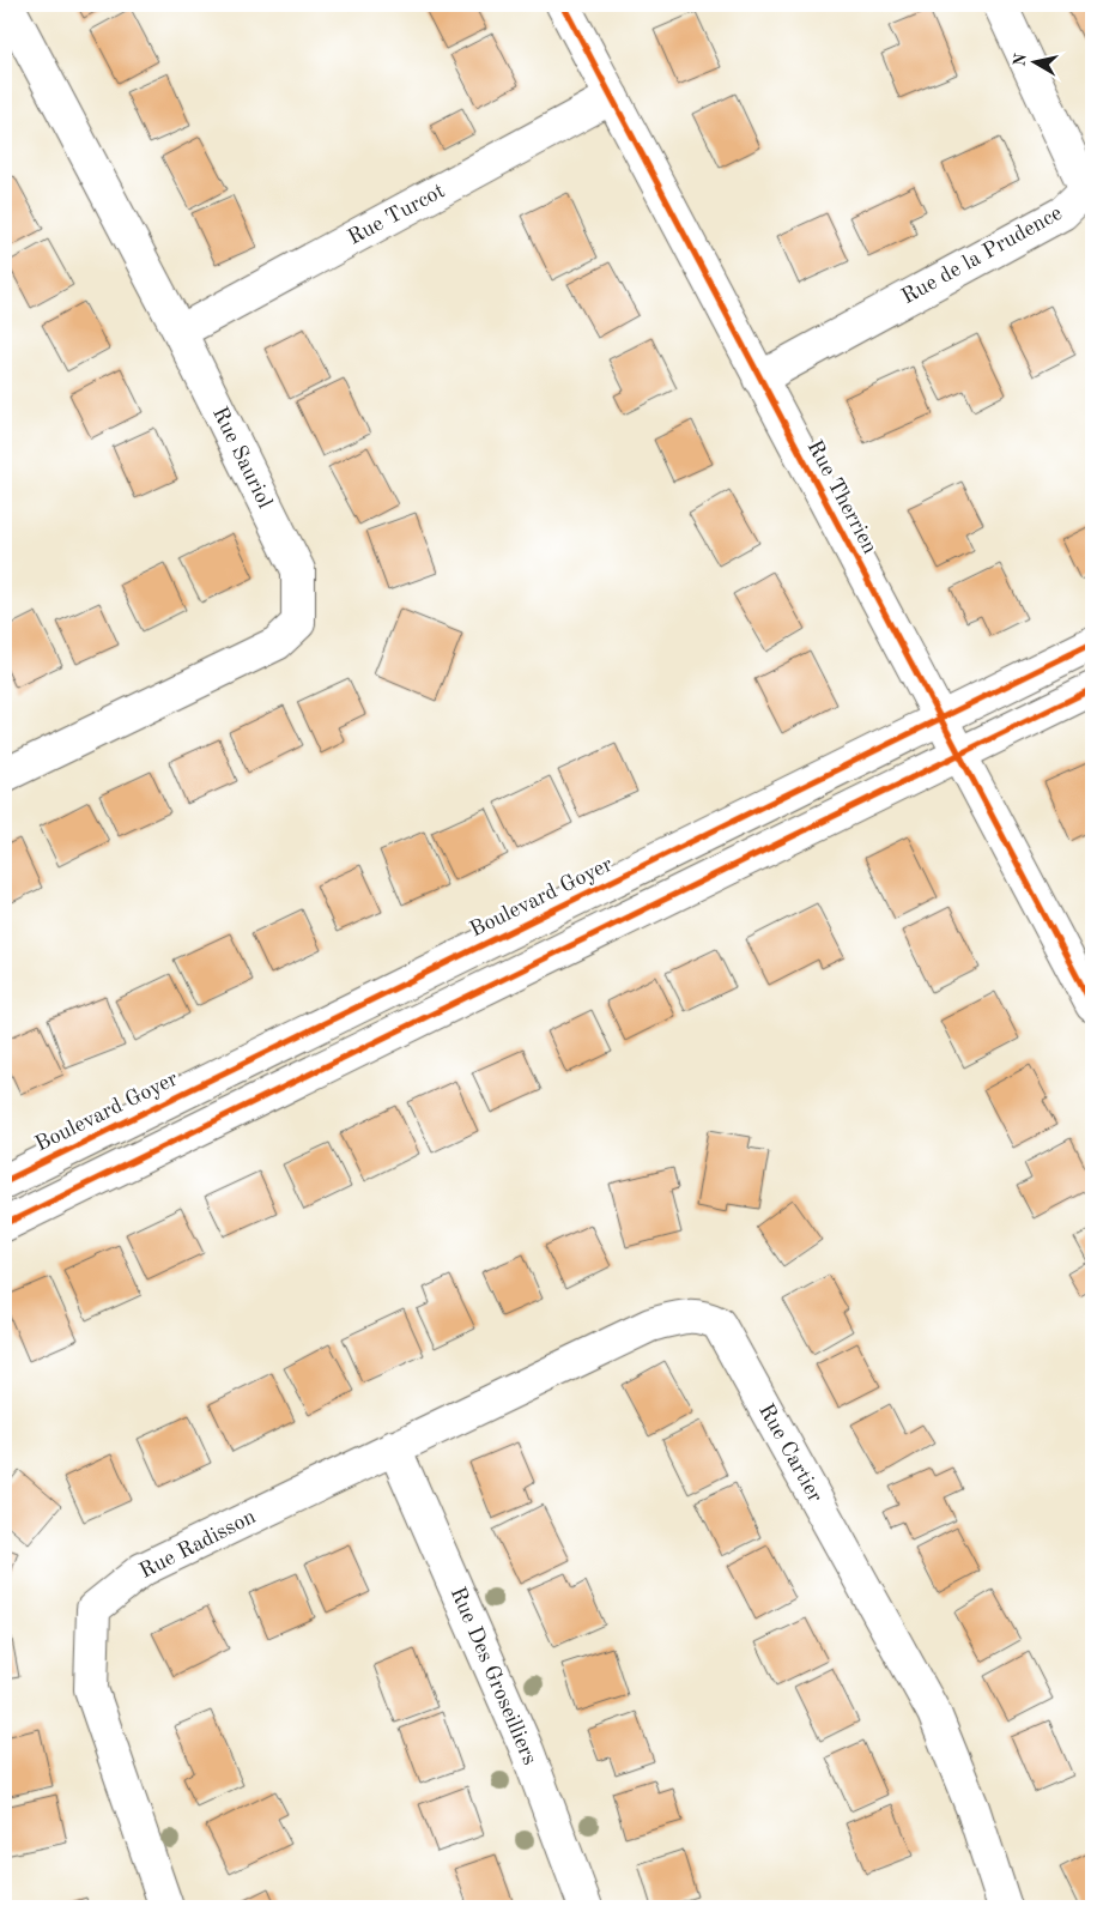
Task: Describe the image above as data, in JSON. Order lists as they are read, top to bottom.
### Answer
{
  "streets": {
    "street": [
      "Rue Turcot",
      "Rue de la Prudence",
      "Rue Sauriol",
      "Rue Therrien",
      "Boulevard Goyer",
      "Rue Cartier",
      "Rue Radisson",
      "Rue Des Groseilliers"
    ]
  },
  "crossings": [
    ["Rue Turcot", "Rue Sauriol"],
    ["Rue Turcot", "Rue Therrien"],
    ["Rue de la Prudence", "Rue Therrien"],
    ["Rue Therrien", "Boulevard Goyer"],
    ["Rue Cartier", "Rue Radisson"],
    ["Rue Cartier", "Rue Des Groseilliers"],
    ["Rue Radisson", "Rue Des Groseilliers"]
  ],
  "north": "left"
}
